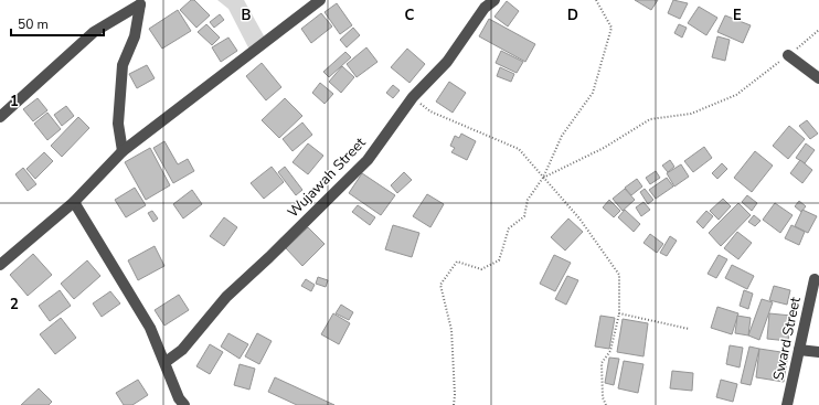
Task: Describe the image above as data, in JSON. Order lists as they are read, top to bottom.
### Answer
{
  "streets": {
    "street": ["Wujawah Street", "Sward Street"]
  },
  "scale_bar": "50 m",
  "grid": {
    "columns": [
      "B",
      "C",
      "D",
      "E"
    ],
    "rows": ["1", "2"]
  }
}
